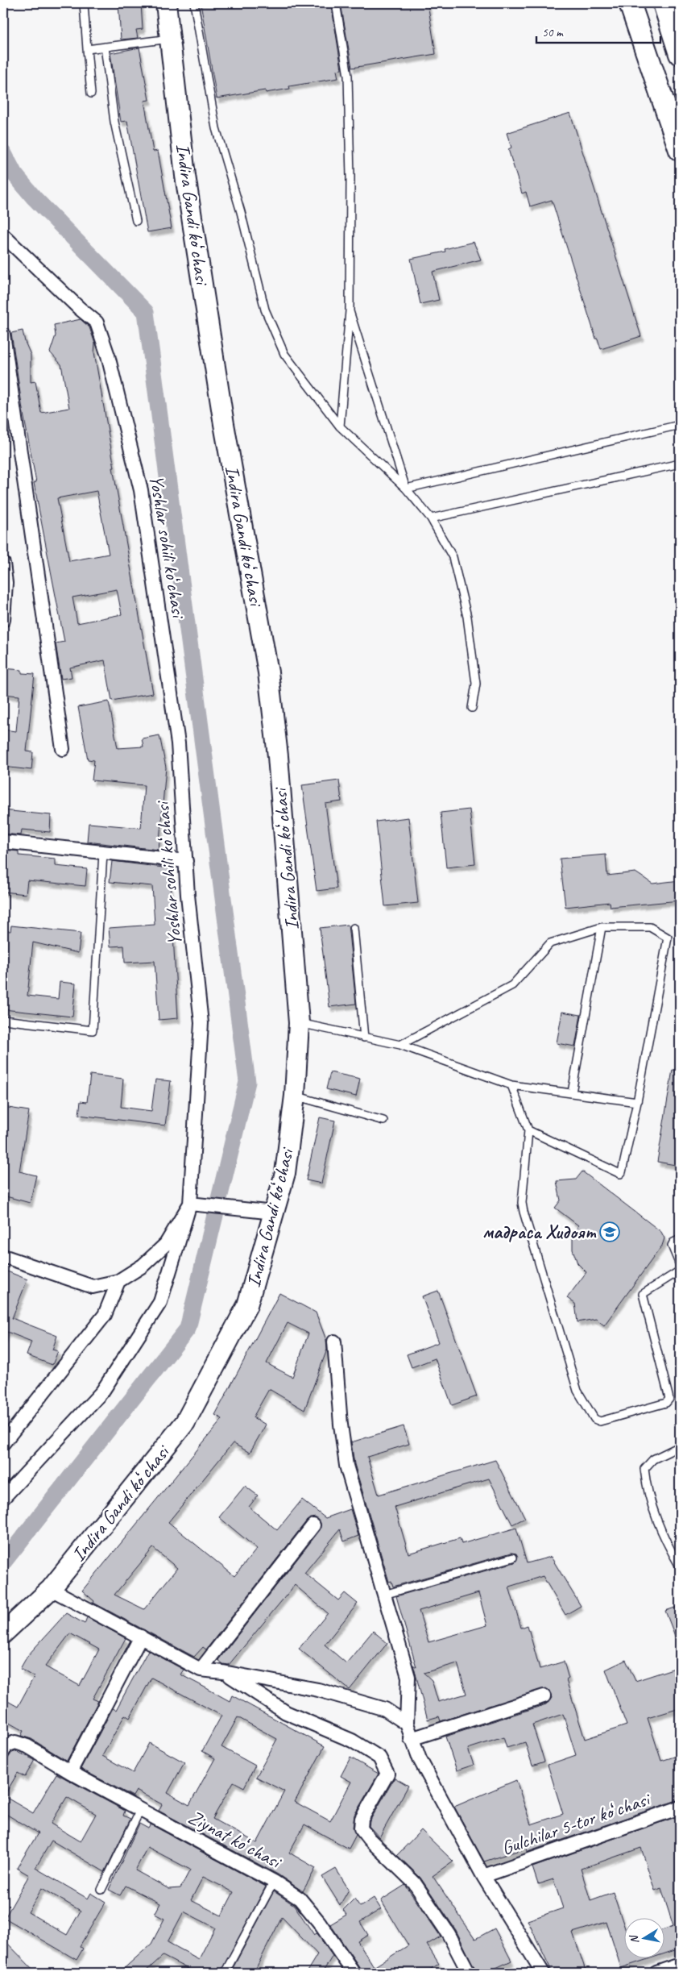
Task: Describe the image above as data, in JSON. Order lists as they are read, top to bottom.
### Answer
{
  "streets": {
    "street": [
      "Indira Gandi koʻchasi",
      "Yoshlar sohili koʻchasi",
      "Gulchilar 5-tor koʻchasi",
      "Ziynat koʻchasi"
    ]
  },
  "places": {
    "school or university": ["мадраса Хидоят"]
  },
  "scale_bar": "50 m",
  "north": "left"
}
